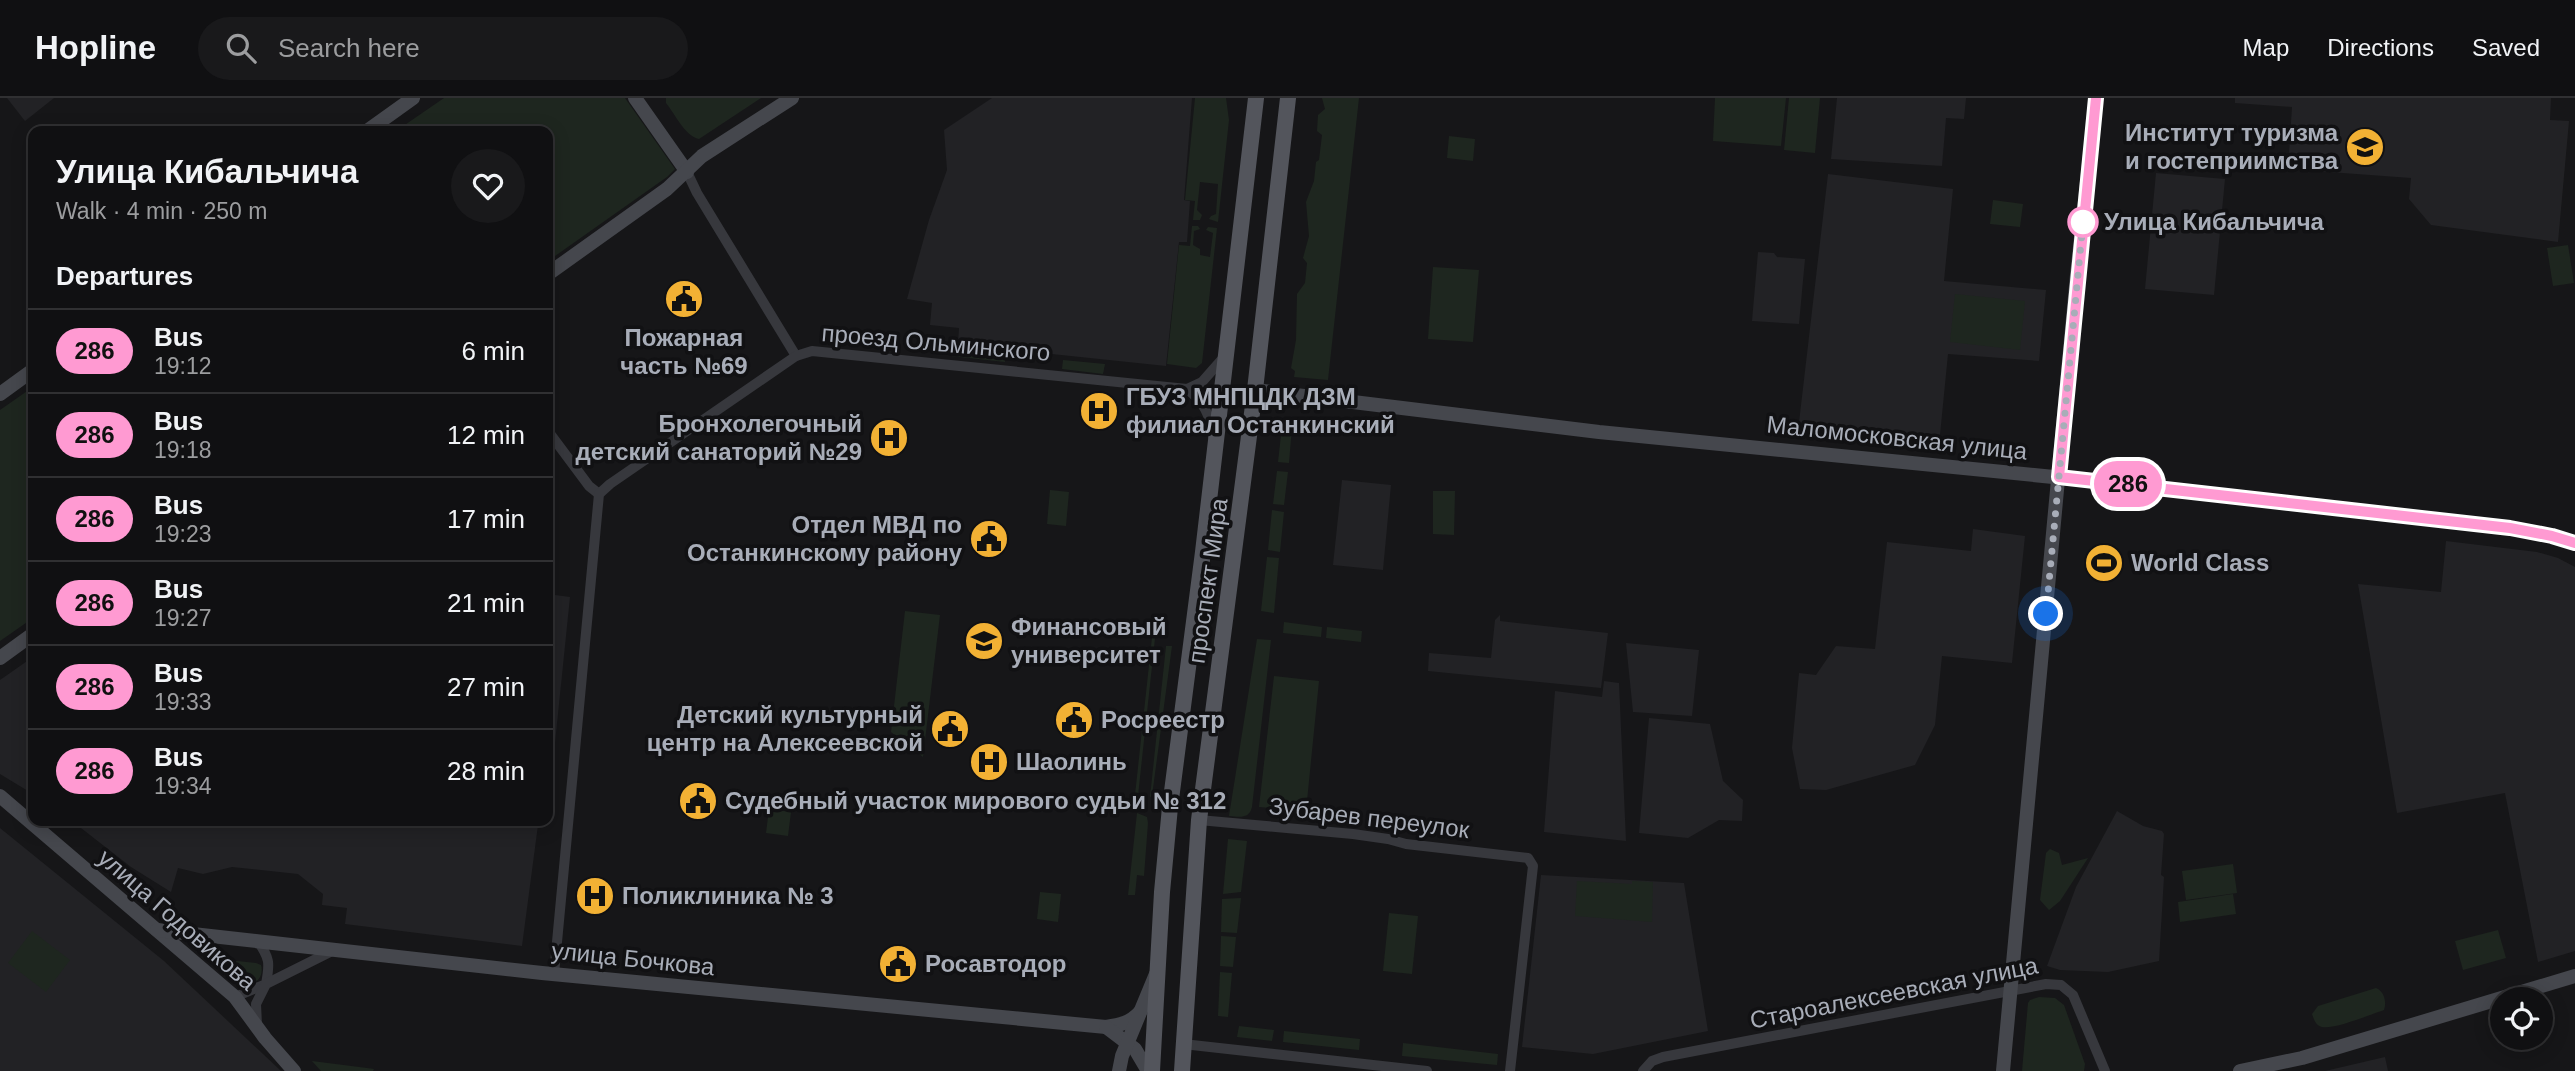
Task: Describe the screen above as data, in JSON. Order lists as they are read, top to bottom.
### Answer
{
  "streets": {
    "main road": ["проспект Мира"],
    "street": [
      "проезд Ольминского",
      "Маломосковская улица",
      "Зубарев переулок",
      "улица Годовикова",
      "улица Бочкова",
      "Староалексеевская улица"
    ]
  },
  "crossings": [
    ["Маломосковская улица", "проспект Мира"],
    ["проспект Мира", "Зубарев переулок"],
    ["улица Годовикова", "улица Бочкова"]
  ],
  "places": {
    "school or university": ["Институт туризма и гостеприимства", "Финансовый университет"],
    "other": ["Улица Кибальчича"],
    "public building": [
      "Пожарная часть №69",
      "Отдел МВД по Останкинскому району",
      "Росреестр",
      "Детский культурный центр на Алексеевской",
      "Судебный участок мирового судьи № 312",
      "Росавтодор"
    ],
    "hospital": [
      "ГБУЗ МНПЦДК ДЗМ филиал Останкинский",
      "Бронхолегочный детский санаторий №29",
      "Шаолинь",
      "Поликлиника № 3"
    ],
    "sports": ["World Class"]
  },
  "lines": ["bus line 286"],
  "page": {
    "header": "Hopline",
    "search": "Search here",
    "nav": ["Map", "Directions", "Saved"],
    "on_map": "286",
    "heading": [
      ["Улица Кибальчича", "Walk · 4 min · 250 m"],
      "Departures"
    ],
    "list": [
      {
        "mark": "286",
        "name": "Bus",
        "note": "19:12",
        "value": "6 min"
      },
      {
        "mark": "286",
        "name": "Bus",
        "note": "19:18",
        "value": "12 min"
      },
      {
        "mark": "286",
        "name": "Bus",
        "note": "19:23",
        "value": "17 min"
      },
      {
        "mark": "286",
        "name": "Bus",
        "note": "19:27",
        "value": "21 min"
      },
      {
        "mark": "286",
        "name": "Bus",
        "note": "19:33",
        "value": "27 min"
      },
      {
        "mark": "286",
        "name": "Bus",
        "note": "19:34",
        "value": "28 min"
      }
    ]
  }
}
